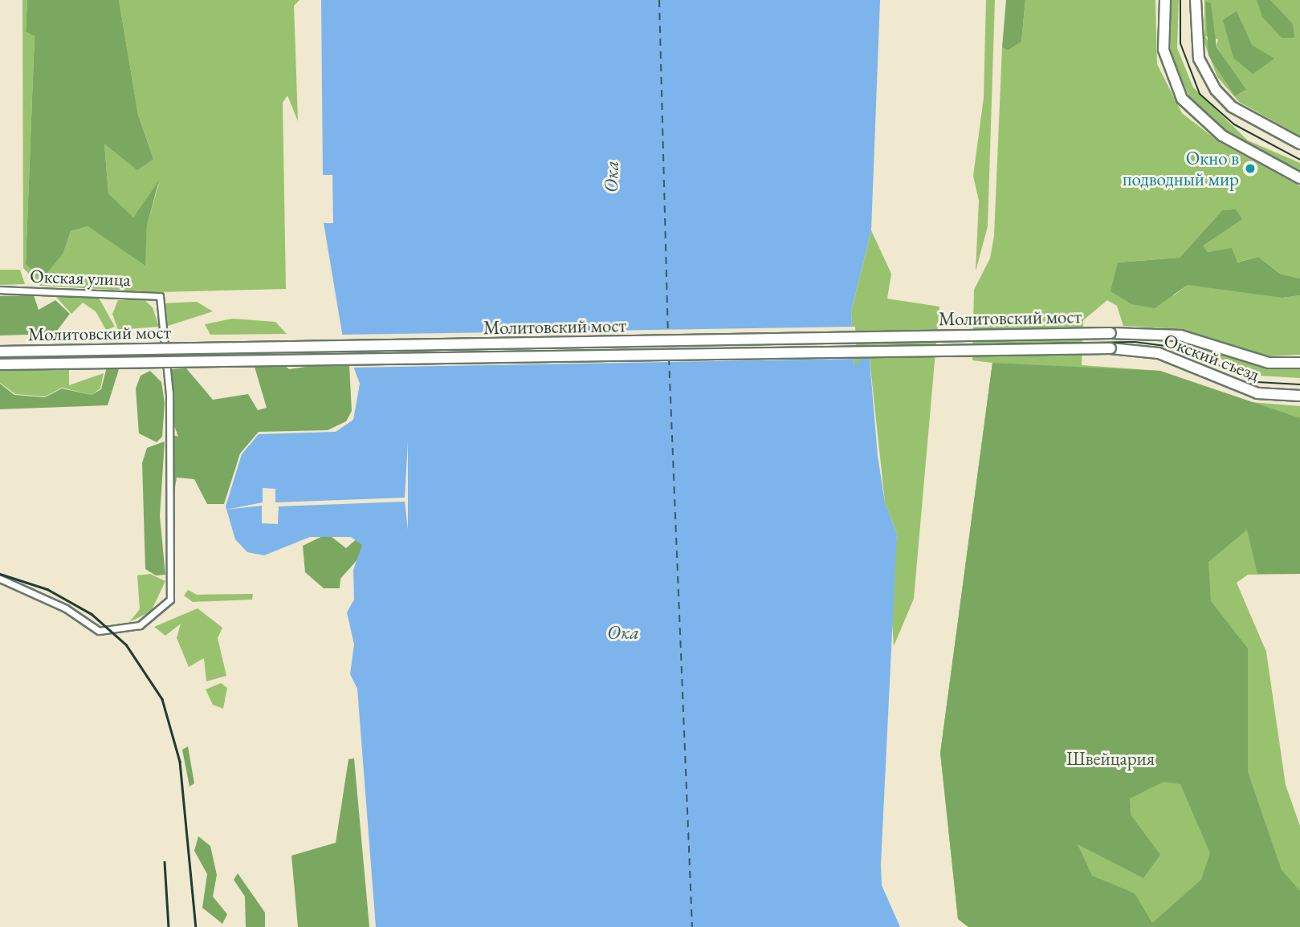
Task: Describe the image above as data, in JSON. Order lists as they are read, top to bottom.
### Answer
{
  "streets": {
    "main road": ["Молитовский мост", "Окский съезд"],
    "street": ["Окская улица"]
  },
  "crossings": [
    ["Молитовский мост", "Окский съезд"]
  ],
  "water": ["Ока"],
  "parks": ["Швейцария"],
  "places": ["Окно в подводный мир"]
}
